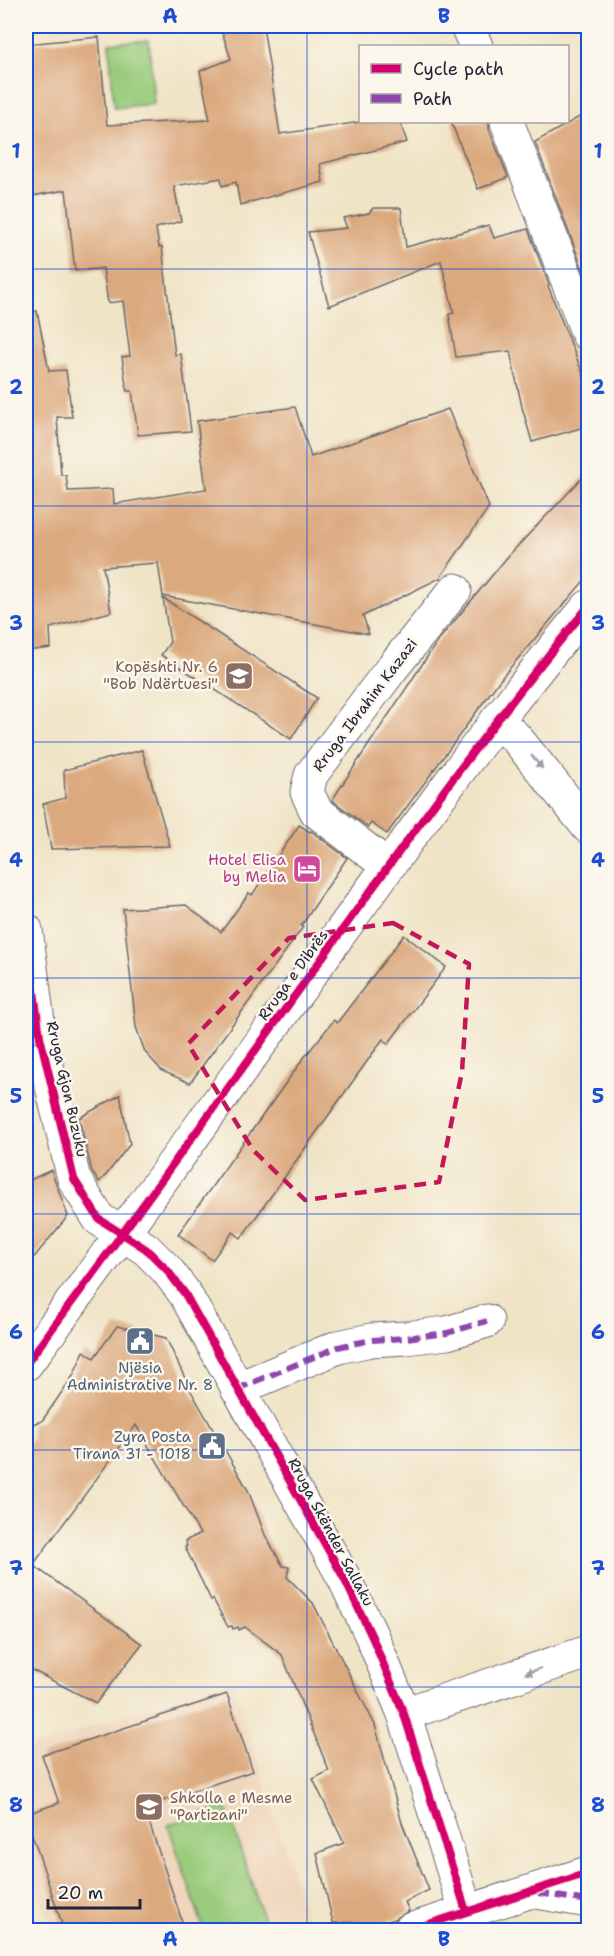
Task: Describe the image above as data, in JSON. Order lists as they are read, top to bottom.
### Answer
{
  "streets": {
    "street": [
      "Rruga Ibrahim Kazazi",
      "Rruga e Dibrës",
      "Rruga Gjon Buzuku",
      "Rruga Skënder Sallaku"
    ]
  },
  "crossings": [
    ["Rruga Ibrahim Kazazi", "Rruga e Dibrës"],
    ["Rruga e Dibrës", "Rruga Gjon Buzuku"],
    ["Rruga e Dibrës", "Rruga Skënder Sallaku"],
    ["Rruga Gjon Buzuku", "Rruga Skënder Sallaku"]
  ],
  "places": {
    "school or university": ["Kopështi Nr. 6 \"Bob Ndërtuesi\"", "Shkolla e Mesme \"Partizani\""],
    "hotel": ["Hotel Elisa by Melia"],
    "public building": ["Njësia Administrative Nr. 8", "Zyra Posta Tirana 31 - 1018"]
  },
  "legend": ["Cycle path", "Path"],
  "scale_bar": "20 m",
  "grid": {
    "columns": ["A", "B"],
    "rows": [
      "1",
      "2",
      "3",
      "4",
      "5",
      "6",
      "7",
      "8"
    ]
  }
}
